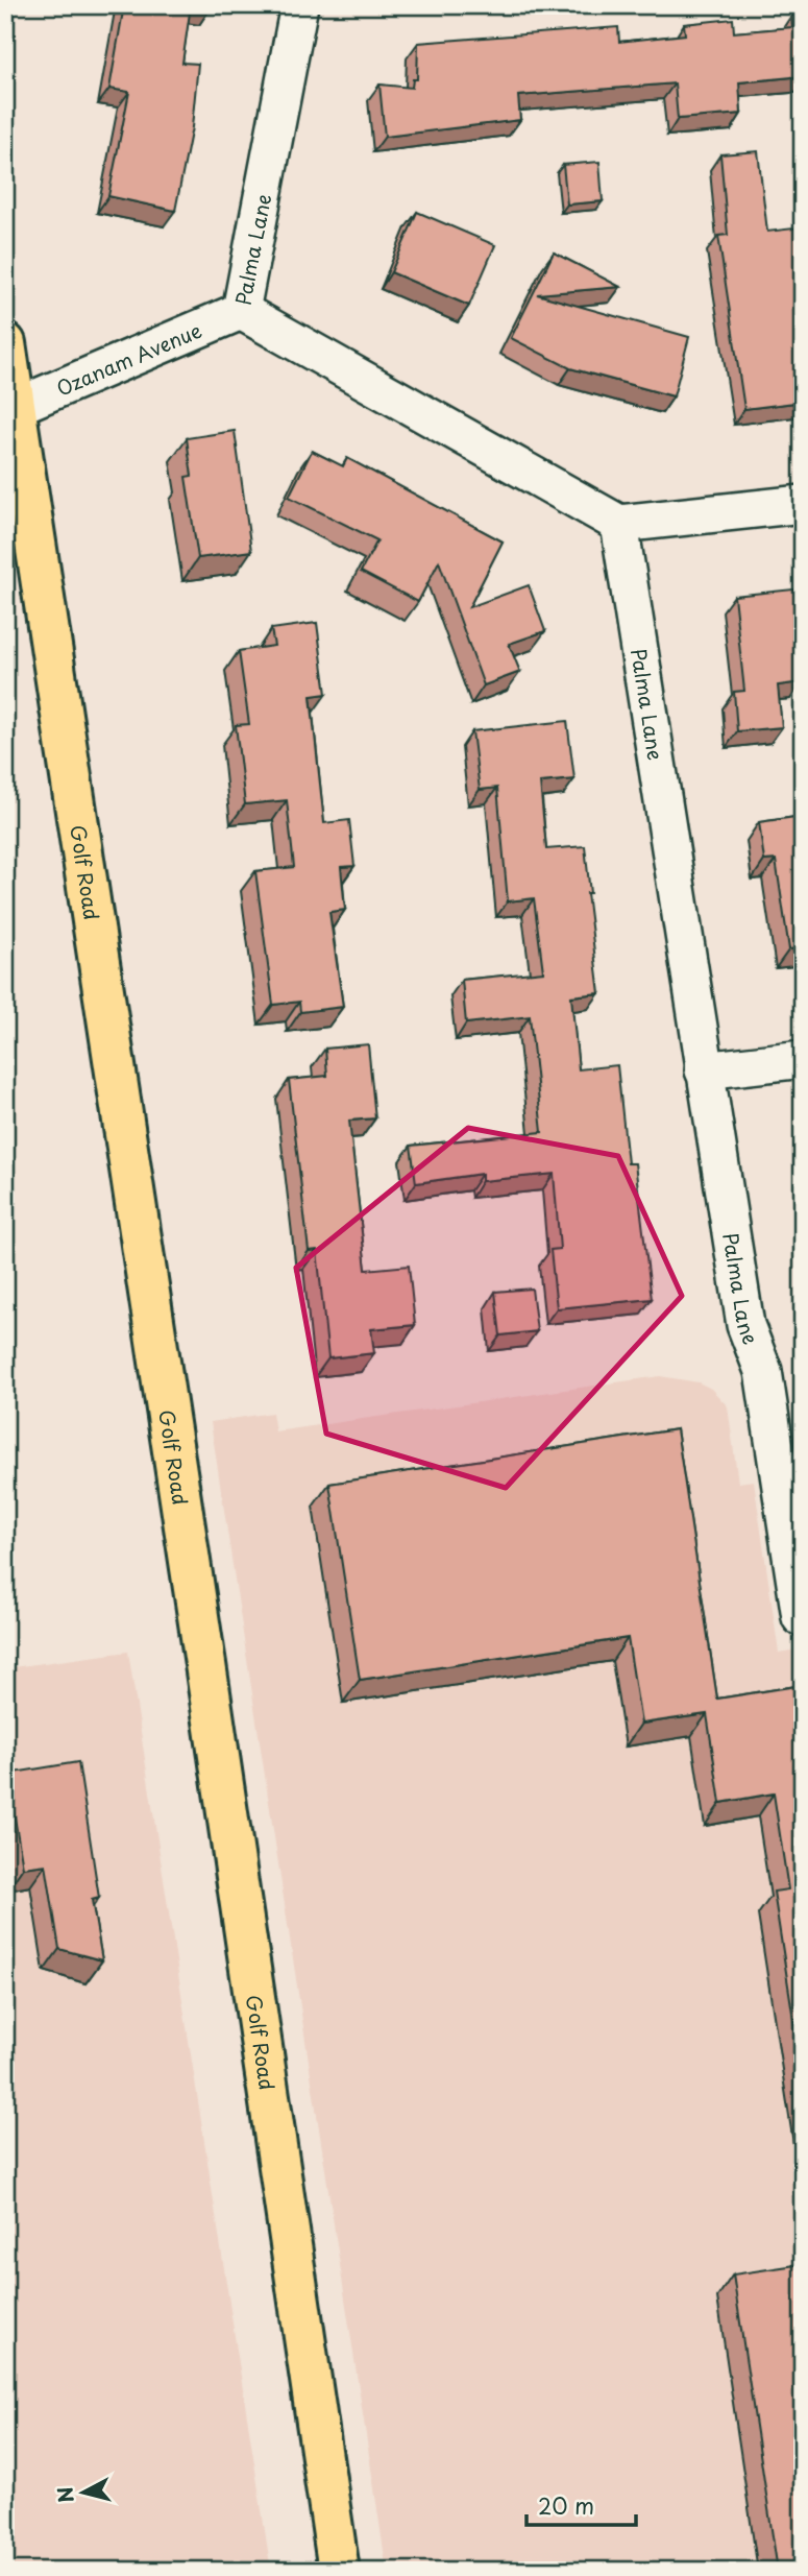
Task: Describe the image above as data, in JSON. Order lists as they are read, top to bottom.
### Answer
{
  "streets": {
    "main road": ["Golf Road"],
    "street": ["Palma Lane", "Ozanam Avenue"]
  },
  "crossings": [
    ["Palma Lane", "Ozanam Avenue"],
    ["Ozanam Avenue", "Golf Road"]
  ],
  "scale_bar": "20 m",
  "north": "left"
}
